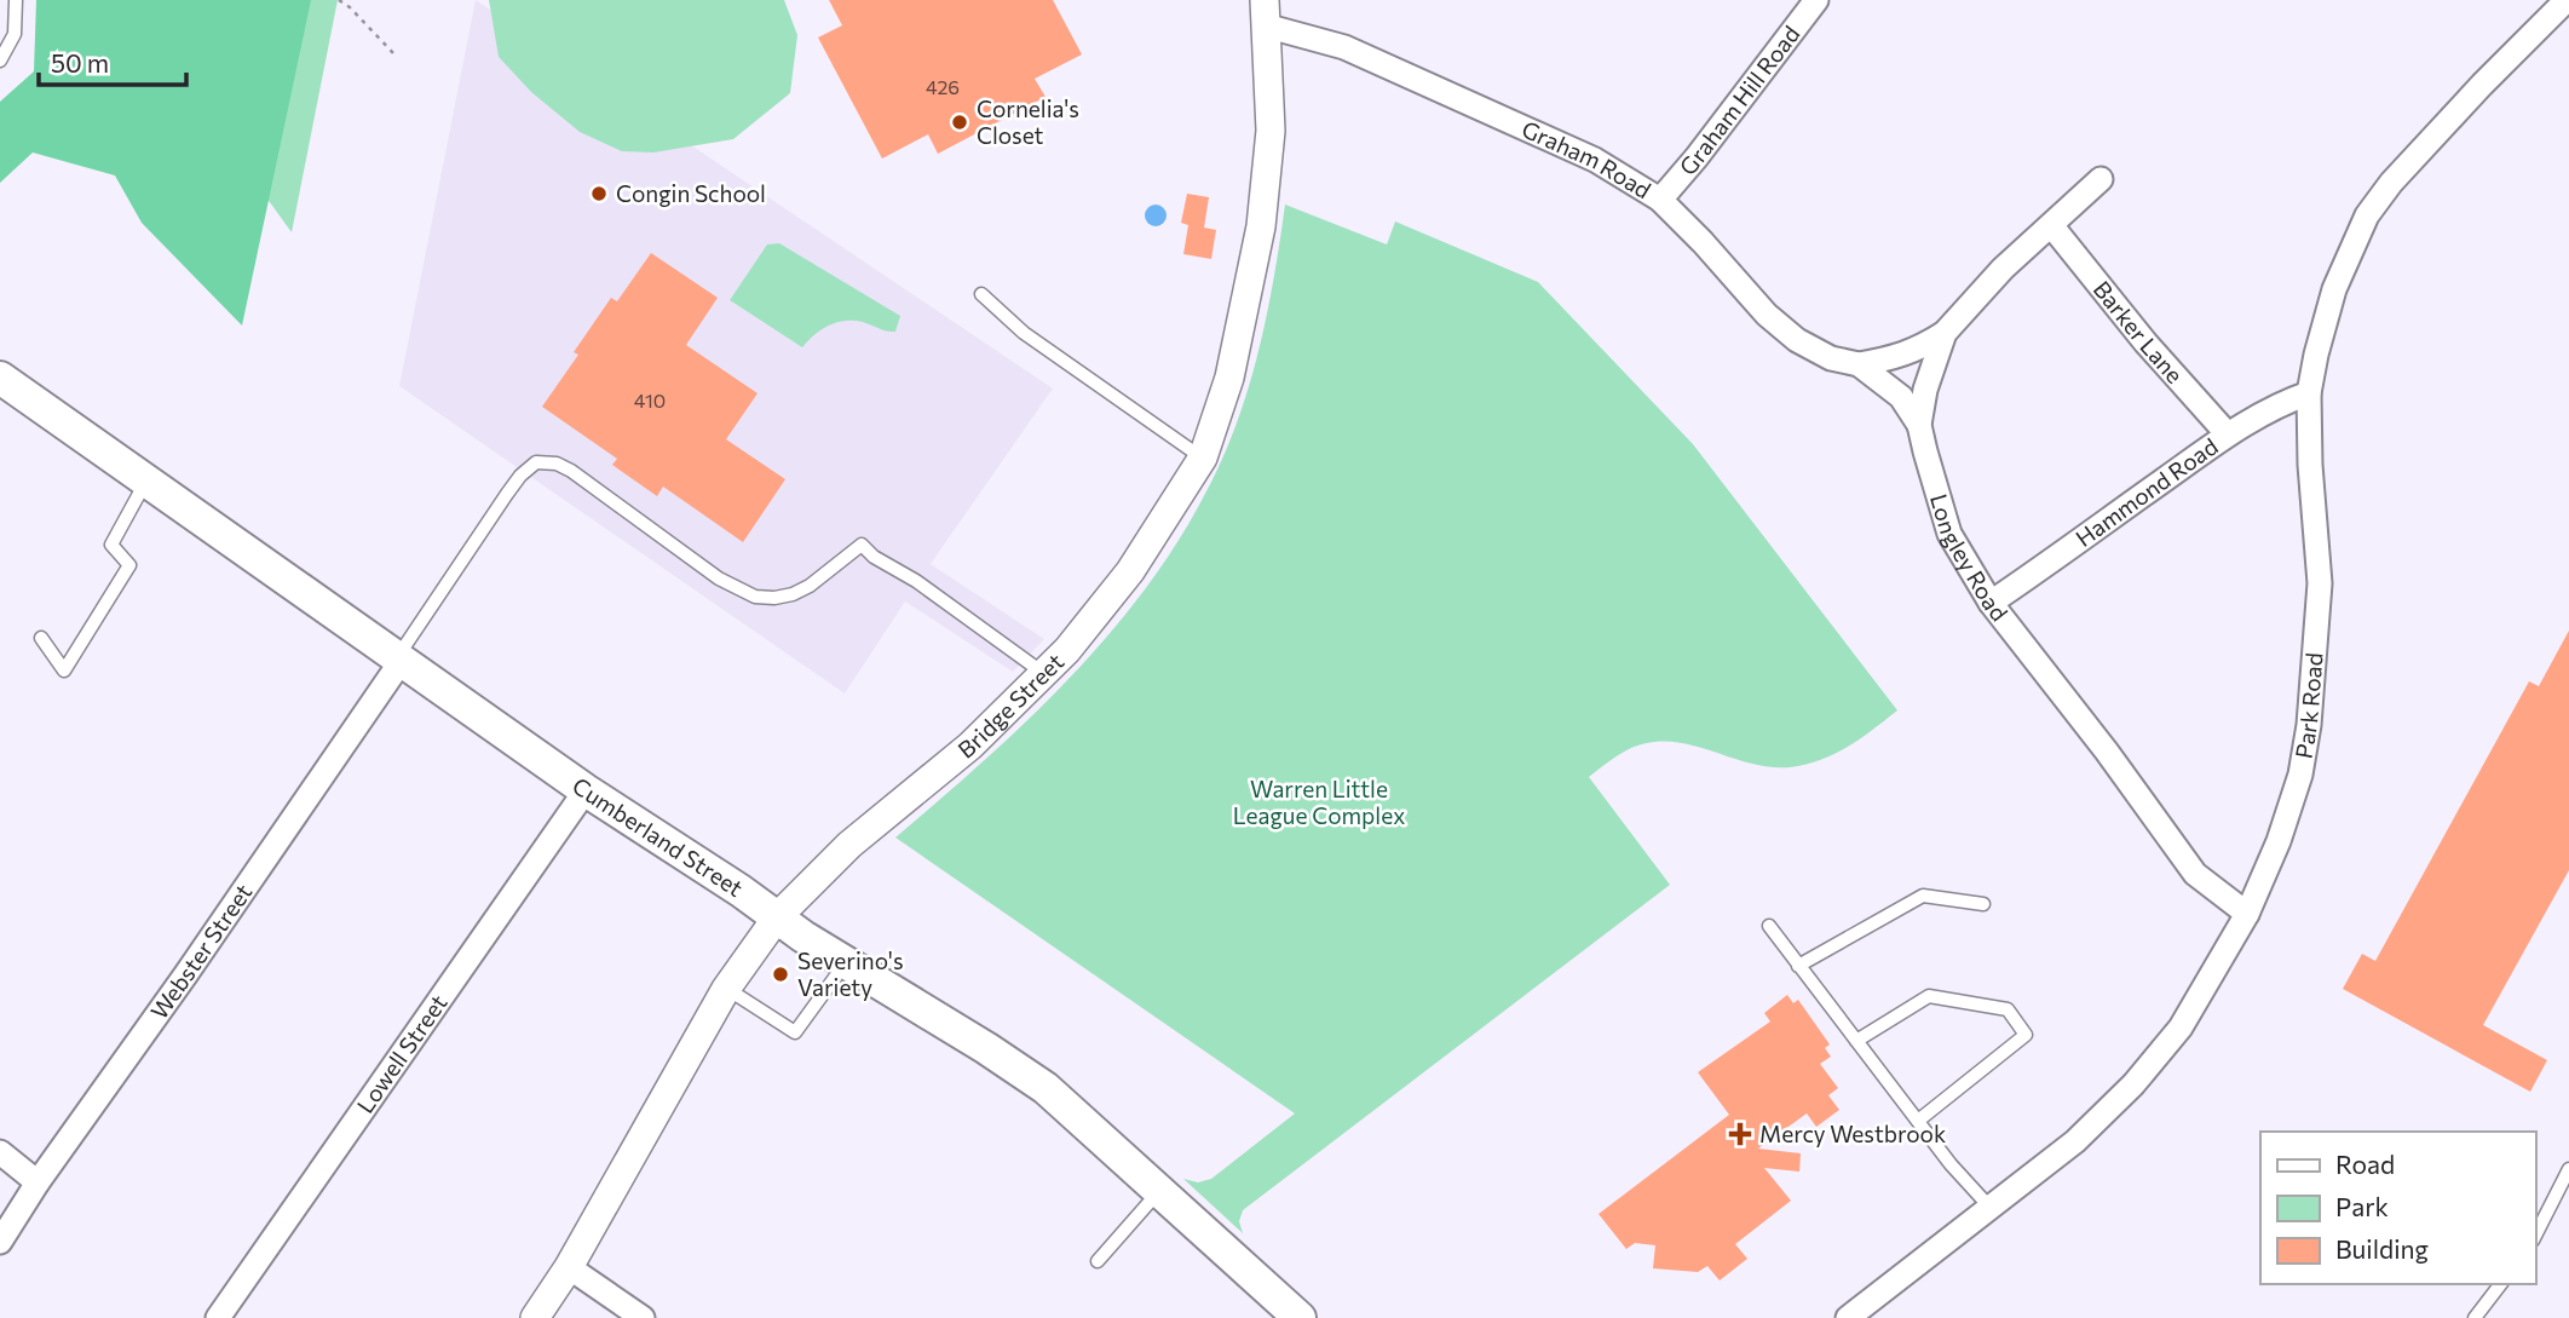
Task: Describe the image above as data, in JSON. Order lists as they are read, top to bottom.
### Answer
{
  "streets": {
    "main road": ["Cumberland Street"],
    "street": [
      "Graham Hill Road",
      "Graham Road",
      "Barker Lane",
      "Hammond Road",
      "Longley Road",
      "Bridge Street",
      "Park Road",
      "Webster Street",
      "Lowell Street"
    ]
  },
  "crossings": [
    ["Graham Hill Road", "Graham Road"],
    ["Graham Road", "Longley Road"],
    ["Graham Road", "Bridge Street"],
    ["Barker Lane", "Hammond Road"],
    ["Barker Lane", "Longley Road"],
    ["Hammond Road", "Longley Road"],
    ["Hammond Road", "Park Road"],
    ["Longley Road", "Park Road"],
    ["Bridge Street", "Cumberland Street"],
    ["Cumberland Street", "Webster Street"],
    ["Cumberland Street", "Lowell Street"]
  ],
  "parks": ["Warren Little League Complex"],
  "places": {
    "other": ["Cornelia's Closet", "Congin School", "Severino's Variety"],
    "health": ["Mercy Westbrook"]
  },
  "house_numbers": ["426", "410"],
  "legend": ["Road", "Park", "Building"],
  "scale_bar": "50 m"
}
